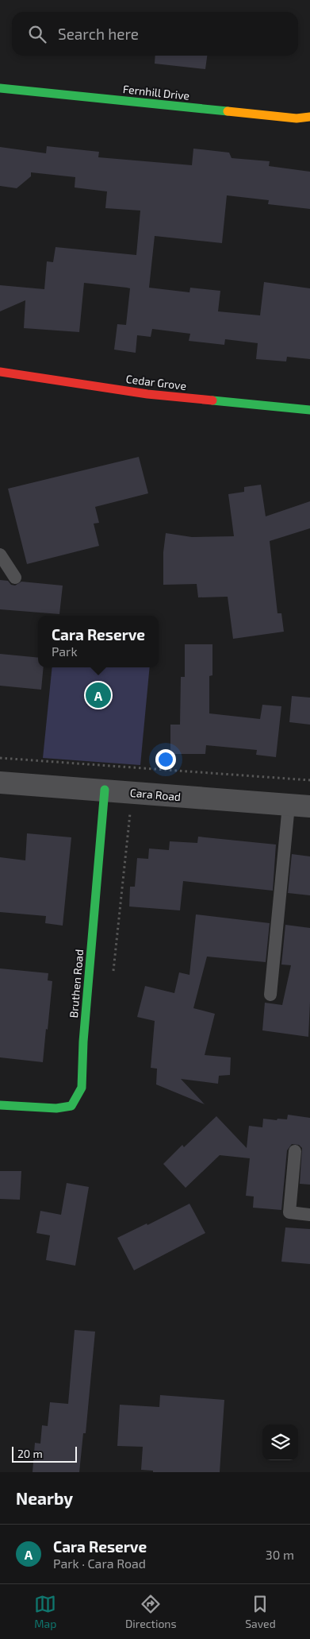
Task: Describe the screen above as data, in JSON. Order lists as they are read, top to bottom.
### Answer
{
  "streets": {
    "street": [
      "Fernhill Drive",
      "Cedar Grove",
      "Cara Road",
      "Bruthen Road"
    ]
  },
  "crossings": [
    ["Cara Road", "Bruthen Road"]
  ],
  "scale_bar": "20 m",
  "page": {
    "search": "Search here",
    "popup": ["Cara Reserve", "Park"],
    "pins": "A",
    "scale": "20 m",
    "heading": "Nearby",
    "list": [
      {
        "mark": "A",
        "name": "Cara Reserve",
        "note": "Park · Cara Road",
        "value": "30 m"
      }
    ],
    "nav": ["Map", "Directions", "Saved"]
  }
}
